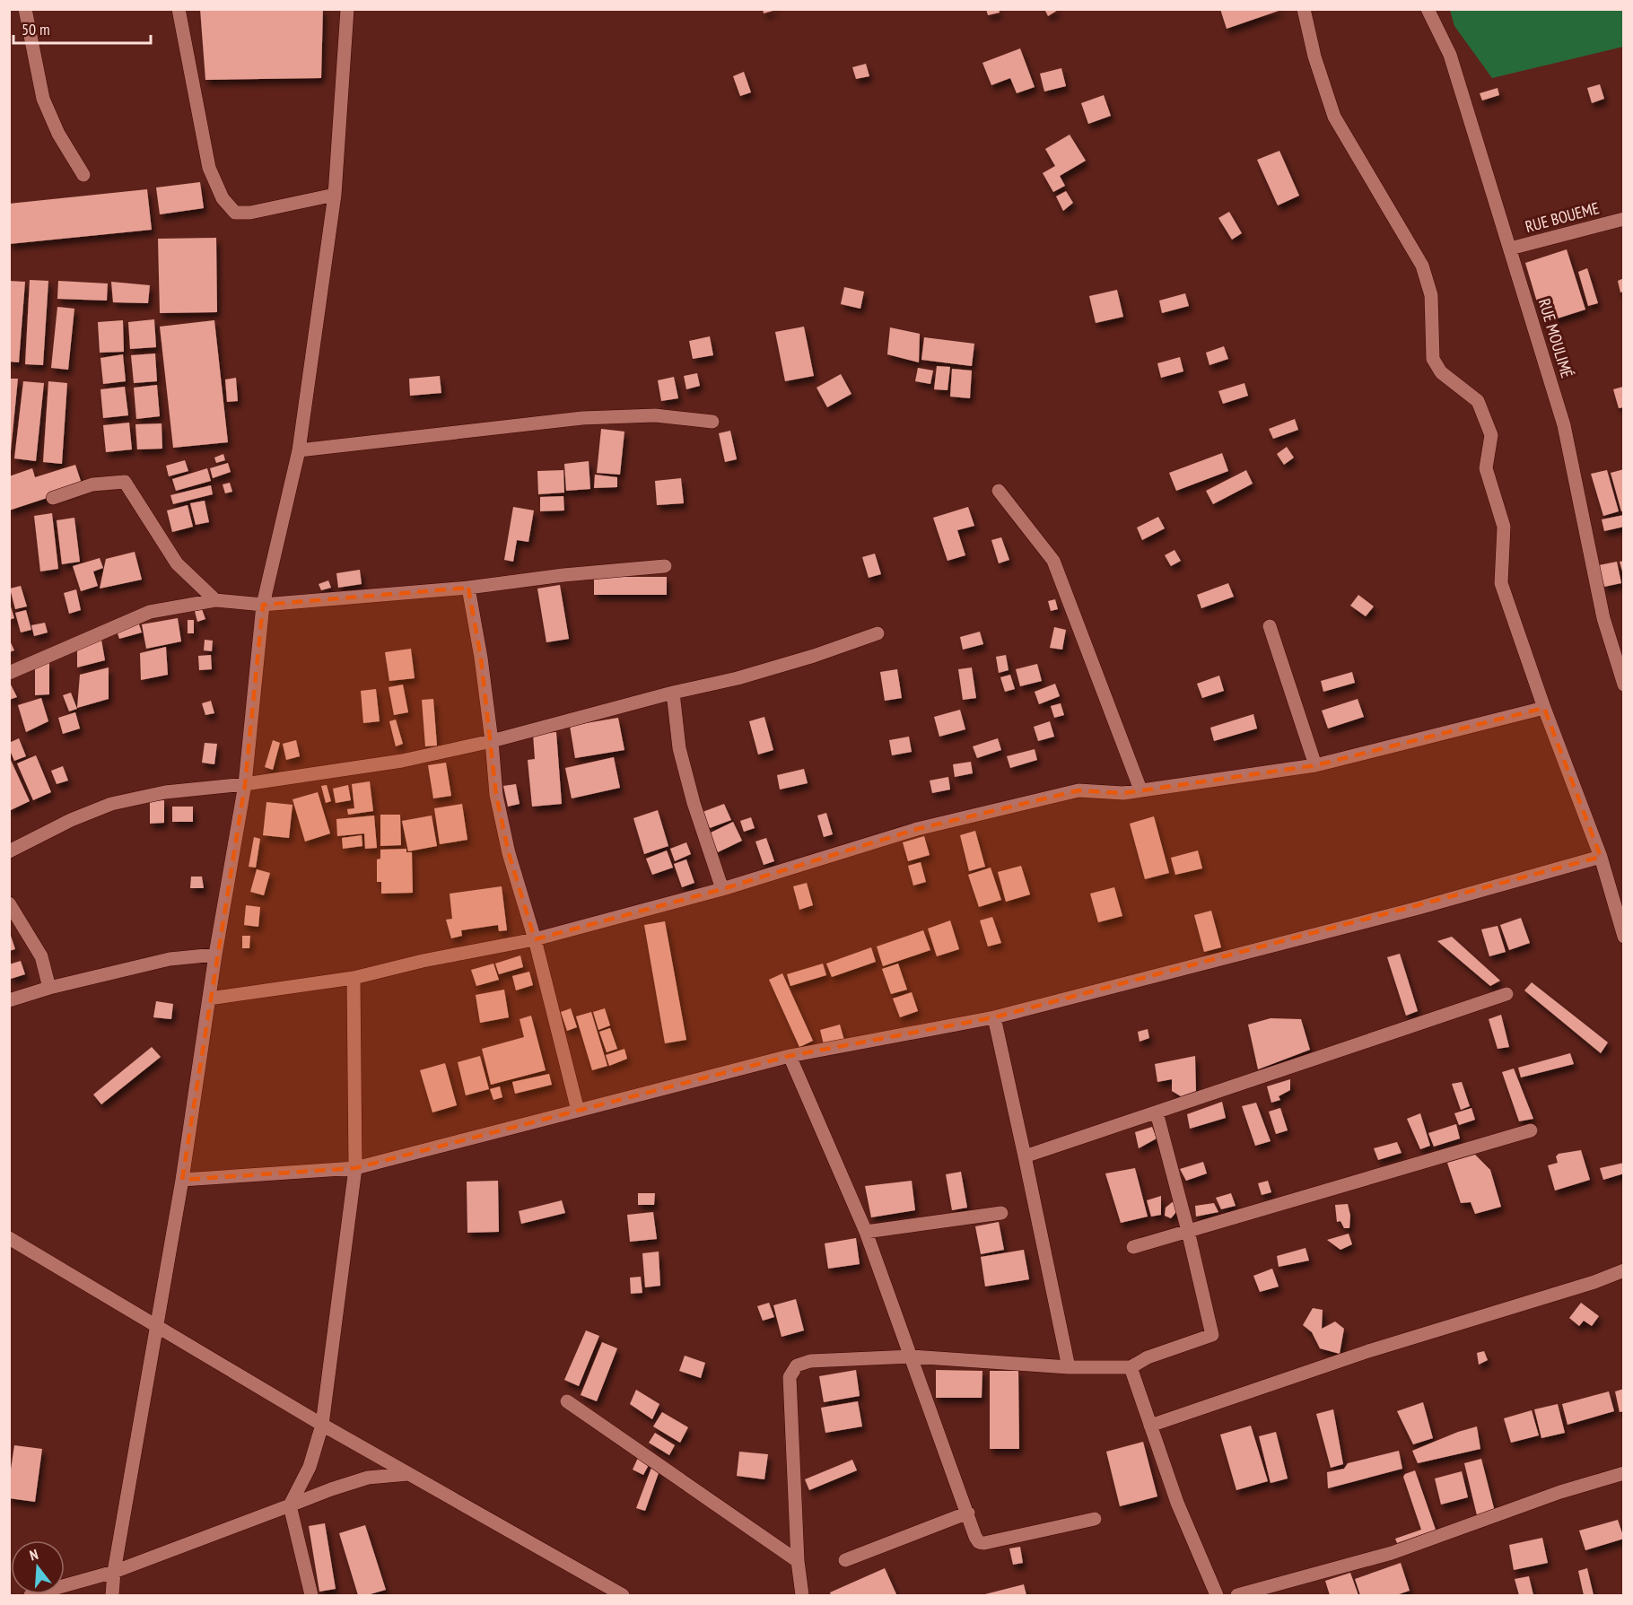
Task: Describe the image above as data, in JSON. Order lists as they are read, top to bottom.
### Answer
{
  "streets": {
    "street": ["RUE BOUEME", "RUE MOULIMÉ"]
  },
  "crossings": [
    ["RUE BOUEME", "RUE MOULIMÉ"]
  ],
  "scale_bar": "50 m",
  "north": "top"
}
